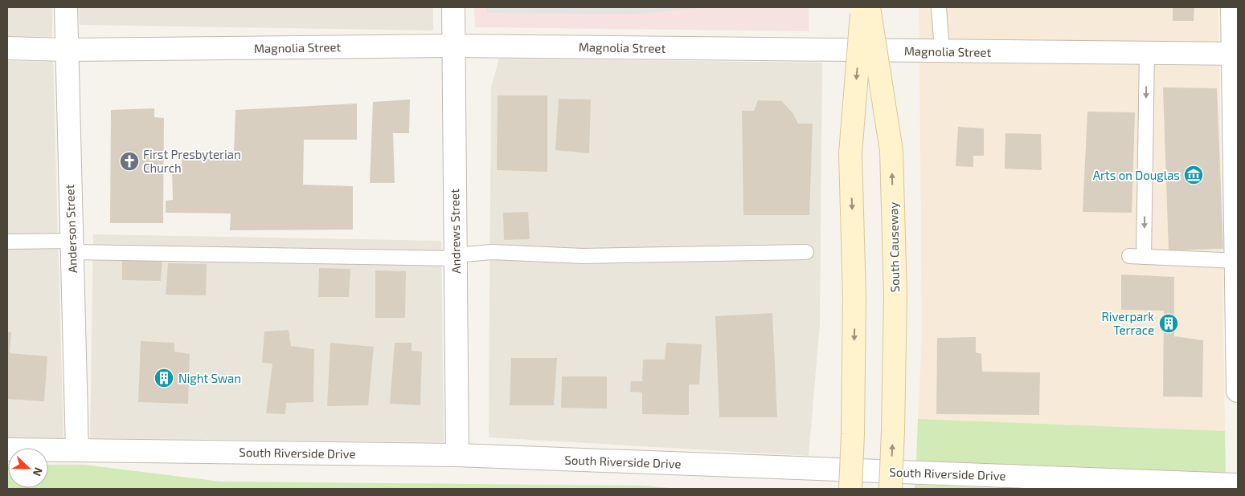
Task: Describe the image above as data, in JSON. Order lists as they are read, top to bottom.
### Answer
{
  "streets": {
    "main road": ["South Causeway"],
    "street": [
      "Magnolia Street",
      "Anderson Street",
      "Andrews Street",
      "South Riverside Drive"
    ]
  },
  "crossings": [
    ["Magnolia Street", "Anderson Street"],
    ["Magnolia Street", "Andrews Street"],
    ["Anderson Street", "South Riverside Drive"],
    ["Andrews Street", "South Riverside Drive"]
  ],
  "places": {
    "church": ["First Presbyterian Church"],
    "museum": ["Arts on Douglas"],
    "building": ["Riverpark Terrace", "Night Swan"]
  },
  "north": "right"
}
